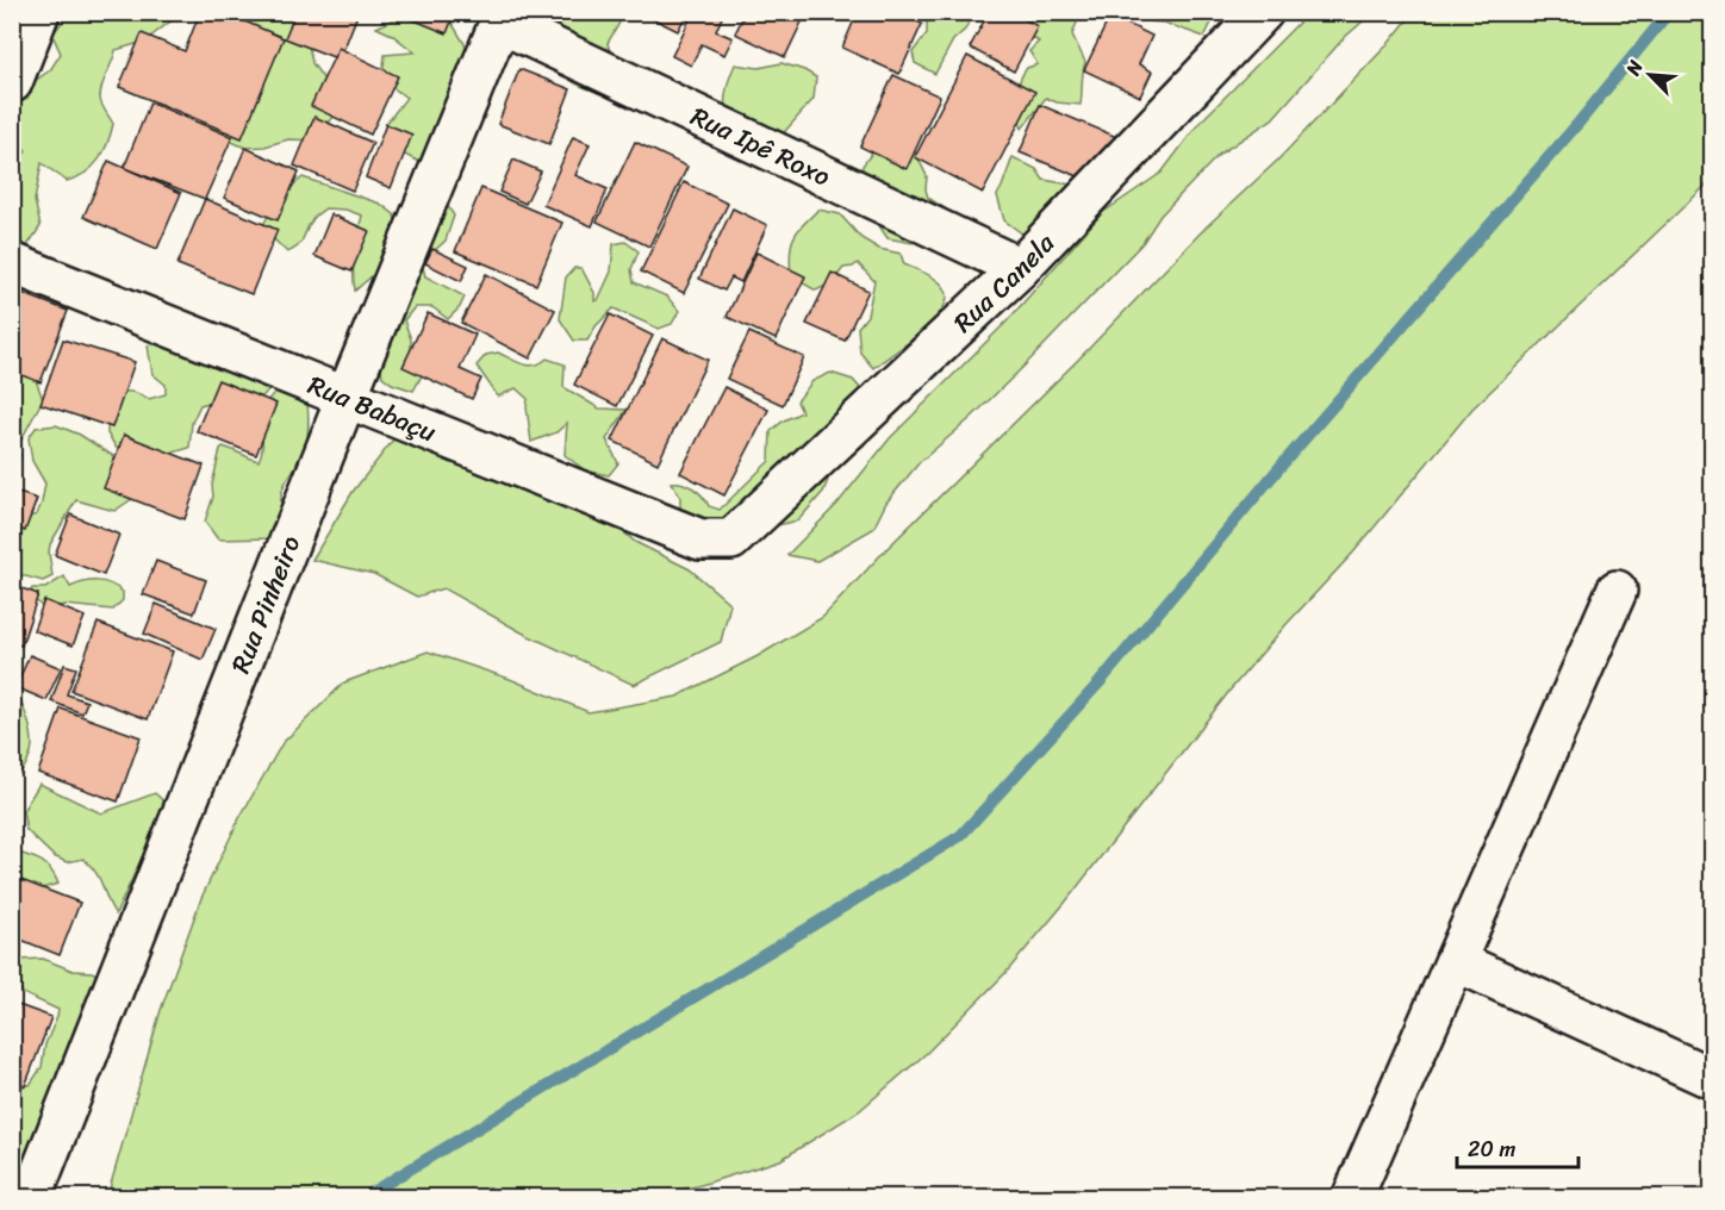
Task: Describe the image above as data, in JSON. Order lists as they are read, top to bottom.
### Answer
{
  "streets": {
    "street": [
      "Rua Ipê Roxo",
      "Rua Canela",
      "Rua Babaçu",
      "Rua Pinheiro"
    ]
  },
  "crossings": [
    ["Rua Ipê Roxo", "Rua Canela"],
    ["Rua Ipê Roxo", "Rua Pinheiro"],
    ["Rua Canela", "Rua Babaçu"],
    ["Rua Babaçu", "Rua Pinheiro"]
  ],
  "scale_bar": "20 m",
  "north": "top left"
}
